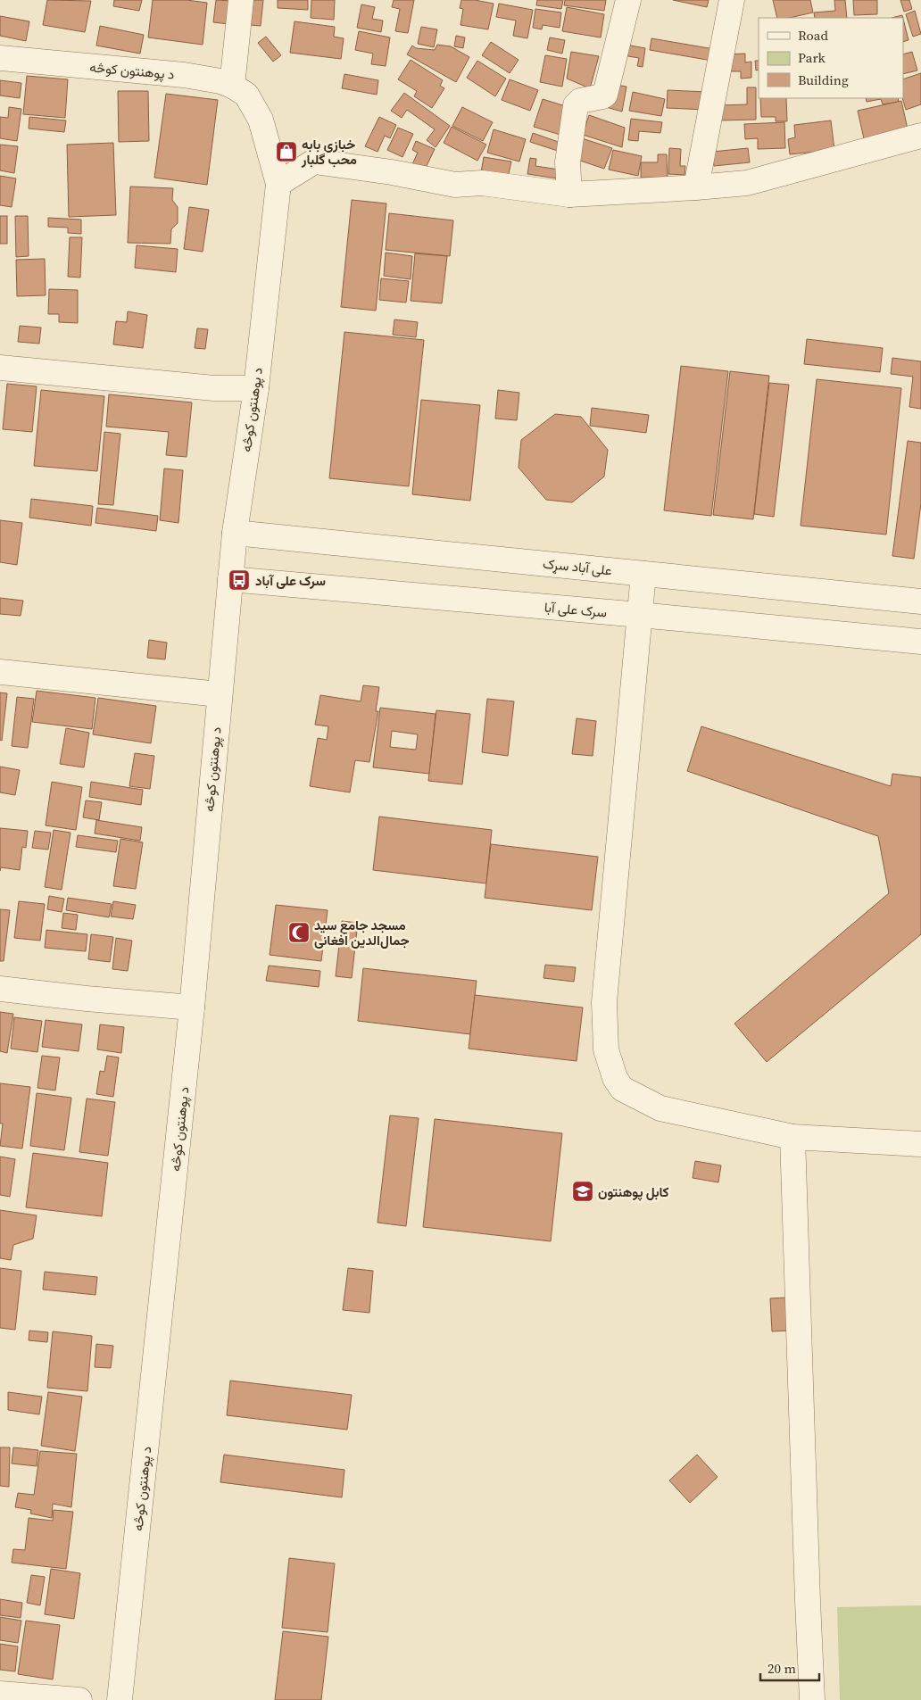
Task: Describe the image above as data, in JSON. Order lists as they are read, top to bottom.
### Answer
{
  "streets": {
    "street": ["د پوهنتون کوڅه", "علی آباد سړک", "سرک علی آبا"]
  },
  "crossings": [
    ["د پوهنتون کوڅه", "علی آباد سړک"],
    ["د پوهنتون کوڅه", "سرک علی آبا"]
  ],
  "places": {
    "shop": ["خبازی بابه محب گلبار"],
    "bus stop": ["سرک علی آباد"],
    "mosque": ["مسجد جامع سید جمال‌الدین افغانی"],
    "school or university": ["کابل پوهنتون"]
  },
  "legend": ["Road", "Park", "Building"],
  "scale_bar": "20 m"
}
